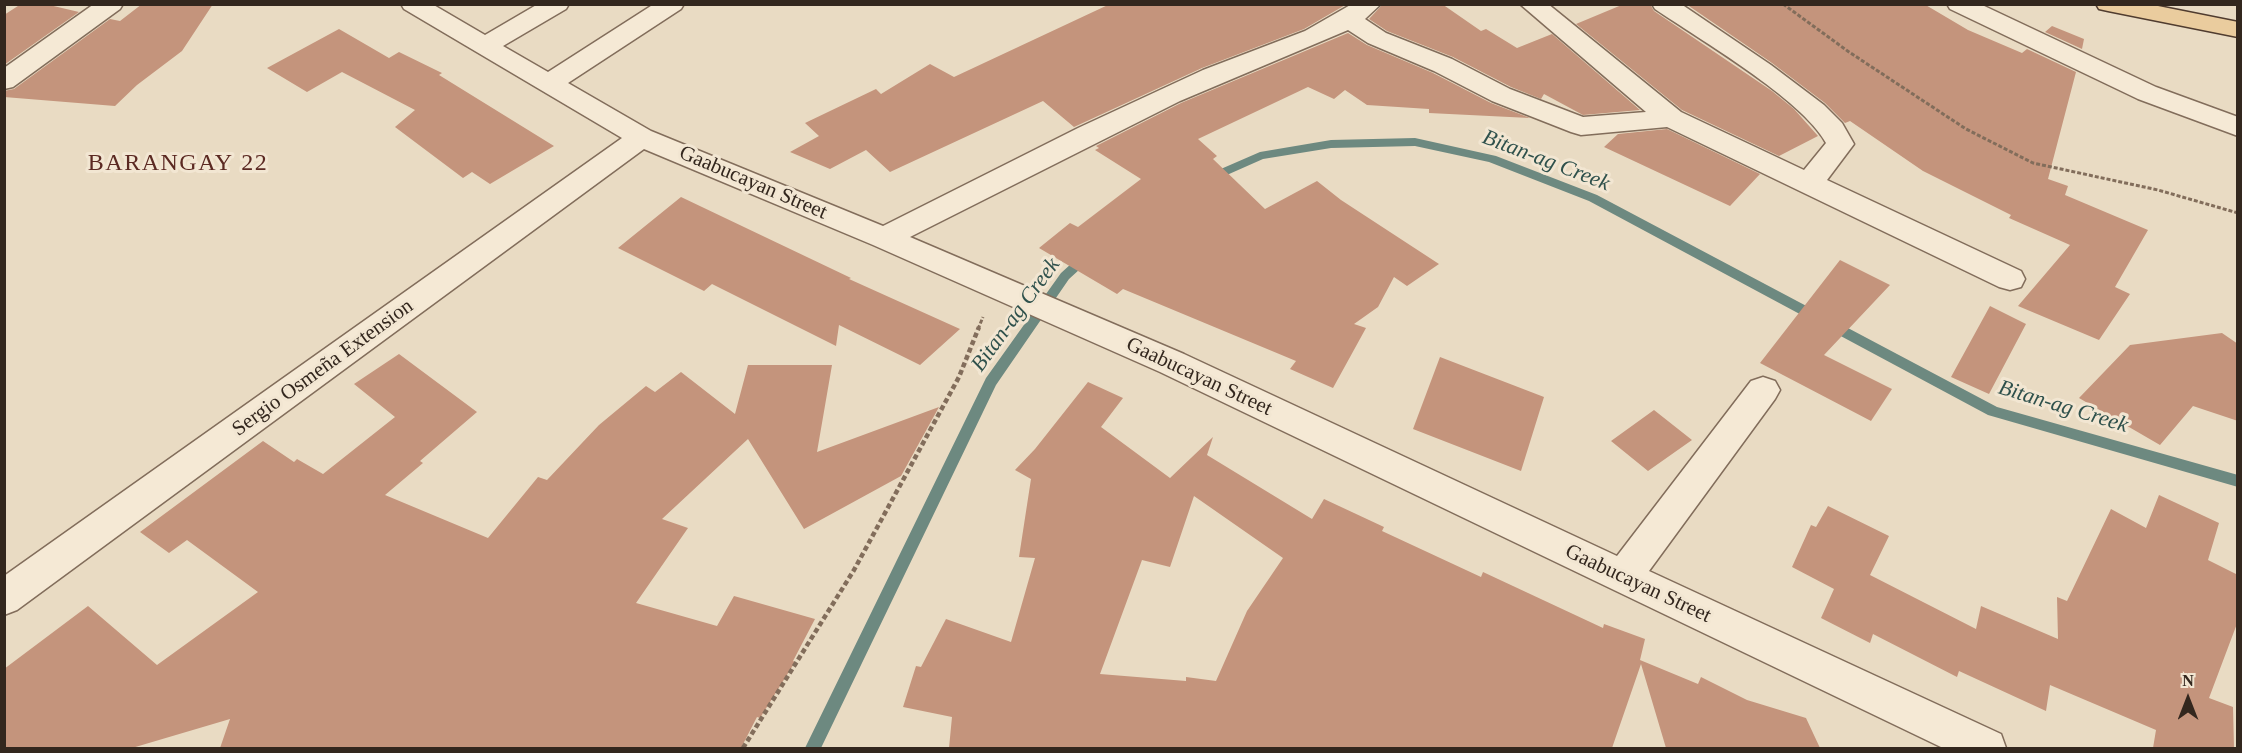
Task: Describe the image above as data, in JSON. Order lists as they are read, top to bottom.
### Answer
{
  "streets": {
    "street": ["Gaabucayan Street", "Sergio Osmeña Extension"]
  },
  "crossings": [
    ["Gaabucayan Street", "Sergio Osmeña Extension"]
  ],
  "districts": ["BARANGAY 22"],
  "water": ["Bitan-ag Creek"],
  "north": "top"
}
